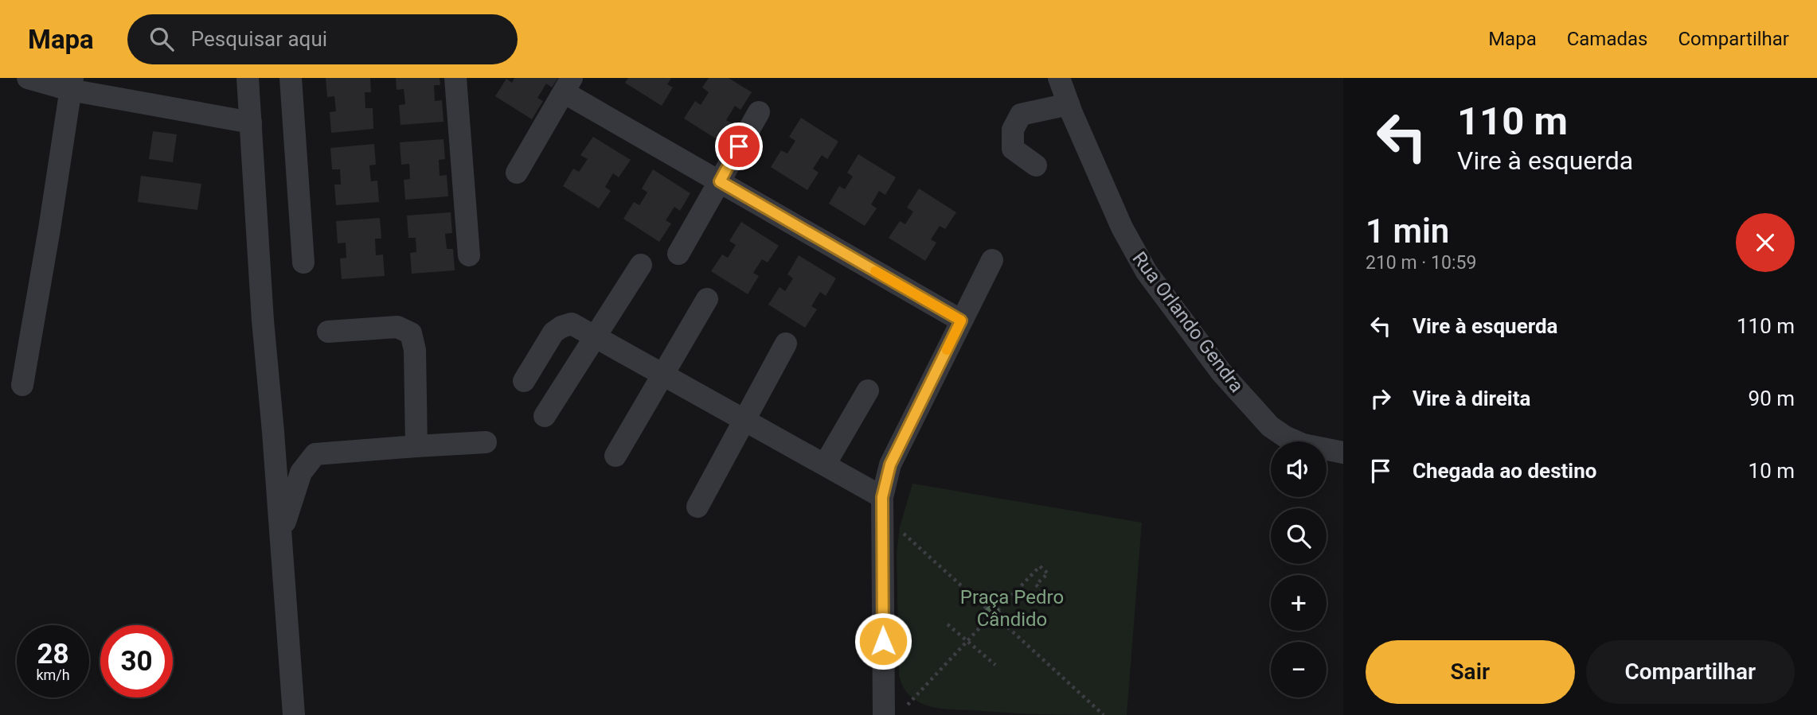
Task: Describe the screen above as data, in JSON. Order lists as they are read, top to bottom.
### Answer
{
  "streets": {
    "street": ["Rua Orlando Gendra"]
  },
  "parks": ["Praça Pedro Cândido"],
  "page": {
    "header": "Mapa",
    "search": "Pesquisar aqui",
    "nav": ["Mapa", "Camadas", "Compartilhar"],
    "turn": ["110 m", "Vire à esquerda"],
    "heading": ["1 min", "210 m · 10:59"],
    "list": [
      {
        "name": "Vire à esquerda",
        "value": "110 m"
      },
      {
        "name": "Vire à direita",
        "value": "90 m"
      },
      {
        "name": "Chegada ao destino",
        "value": "10 m"
      }
    ],
    "map_buttons": ["+", "−"],
    "speed": "28 km/h",
    "limit": "30",
    "buttons": ["Sair", "Compartilhar"]
  }
}
